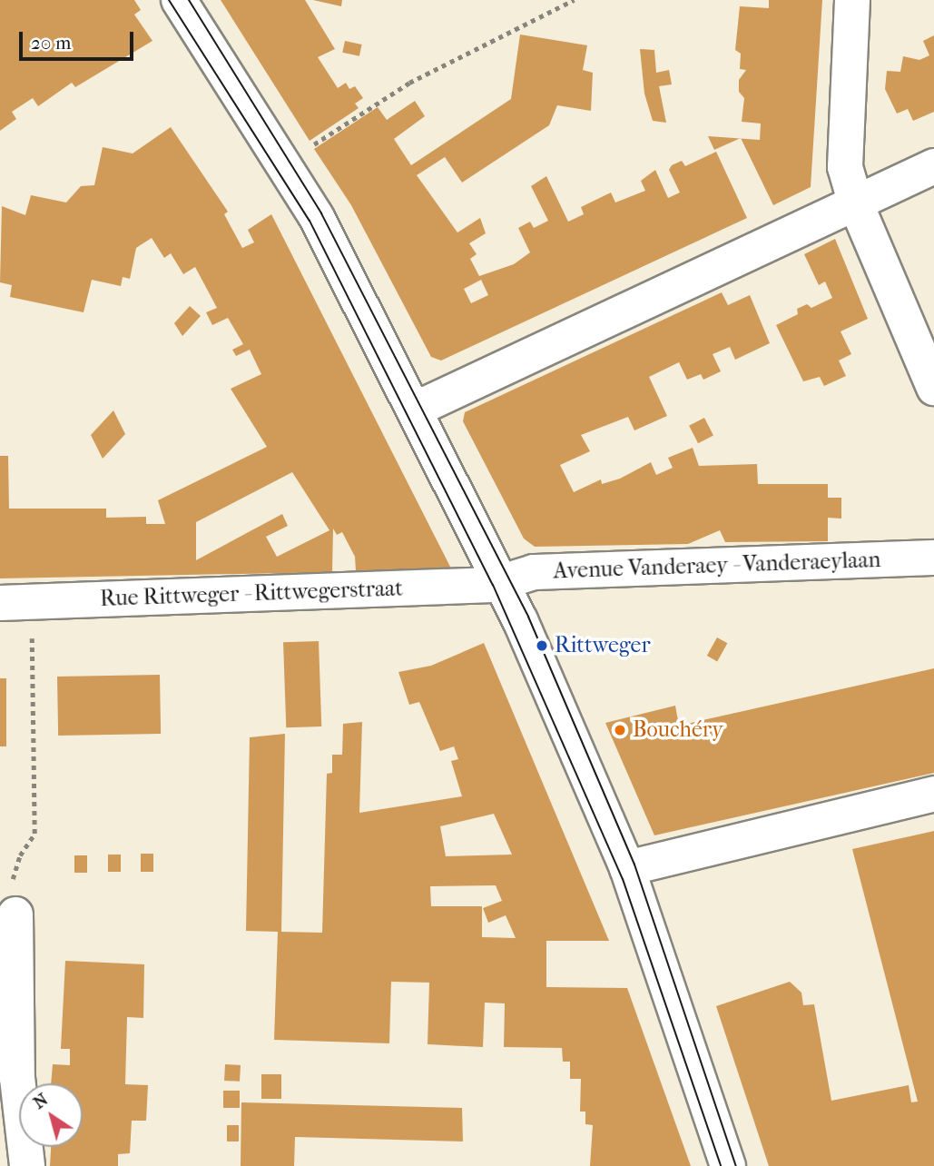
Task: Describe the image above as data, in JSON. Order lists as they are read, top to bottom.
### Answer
{
  "streets": {
    "street": ["Avenue Vanderaey - Vanderaeylaan", "Rue Rittweger - Rittwegerstraat"]
  },
  "crossings": [
    ["Avenue Vanderaey - Vanderaeylaan", "Rue Rittweger - Rittwegerstraat"]
  ],
  "places": ["Rittweger", "Bouchéry"],
  "scale_bar": "20 m",
  "north": "top left"
}
